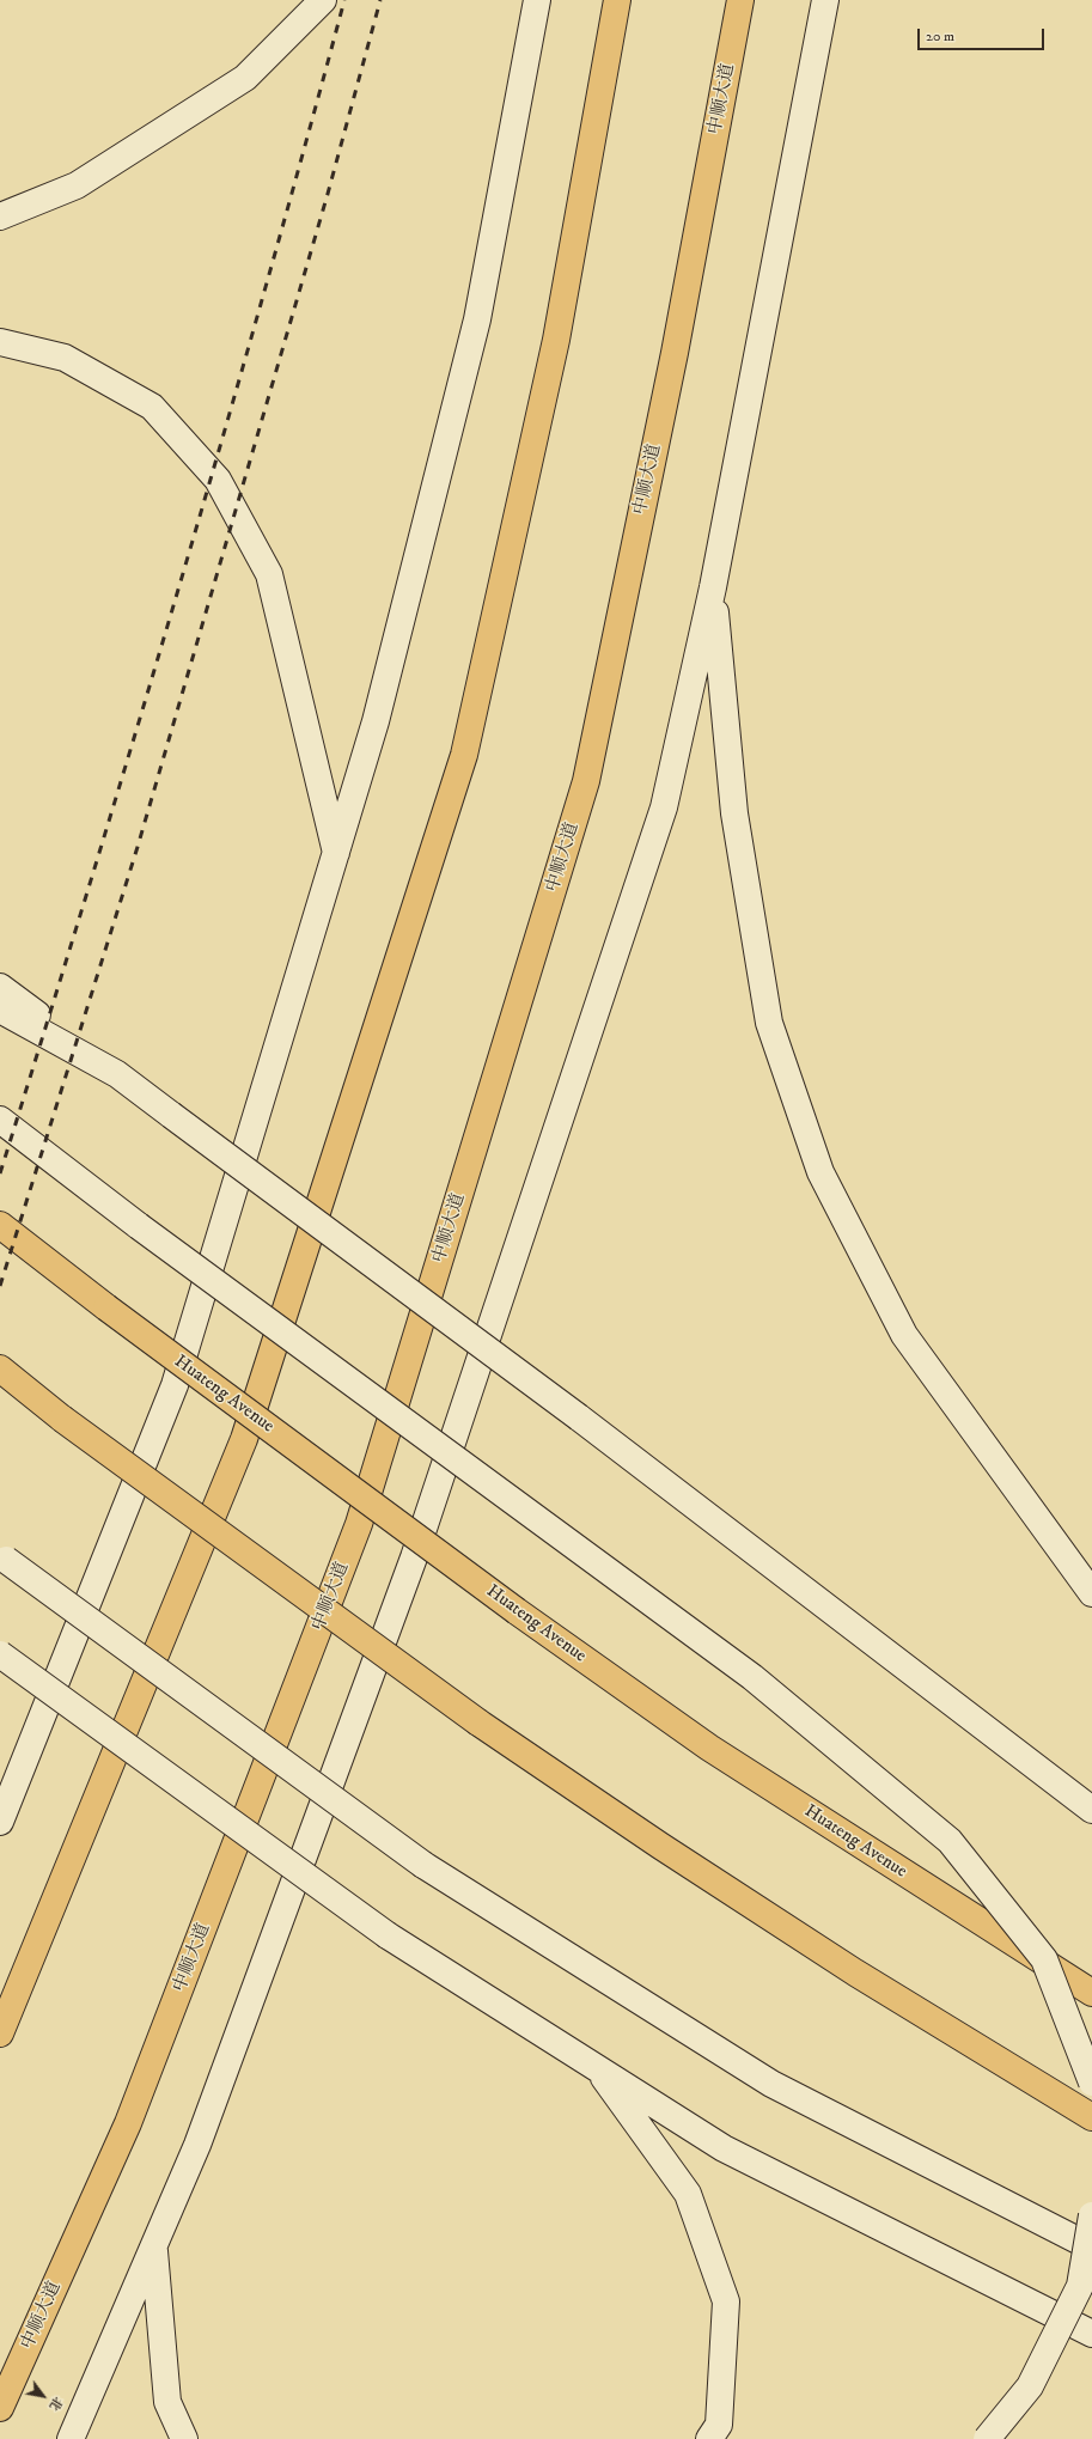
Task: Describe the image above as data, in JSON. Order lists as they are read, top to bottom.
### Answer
{
  "streets": {
    "highway": ["中顺大道", "Huateng Avenue"]
  },
  "scale_bar": "20 m",
  "north": "bottom right"
}
